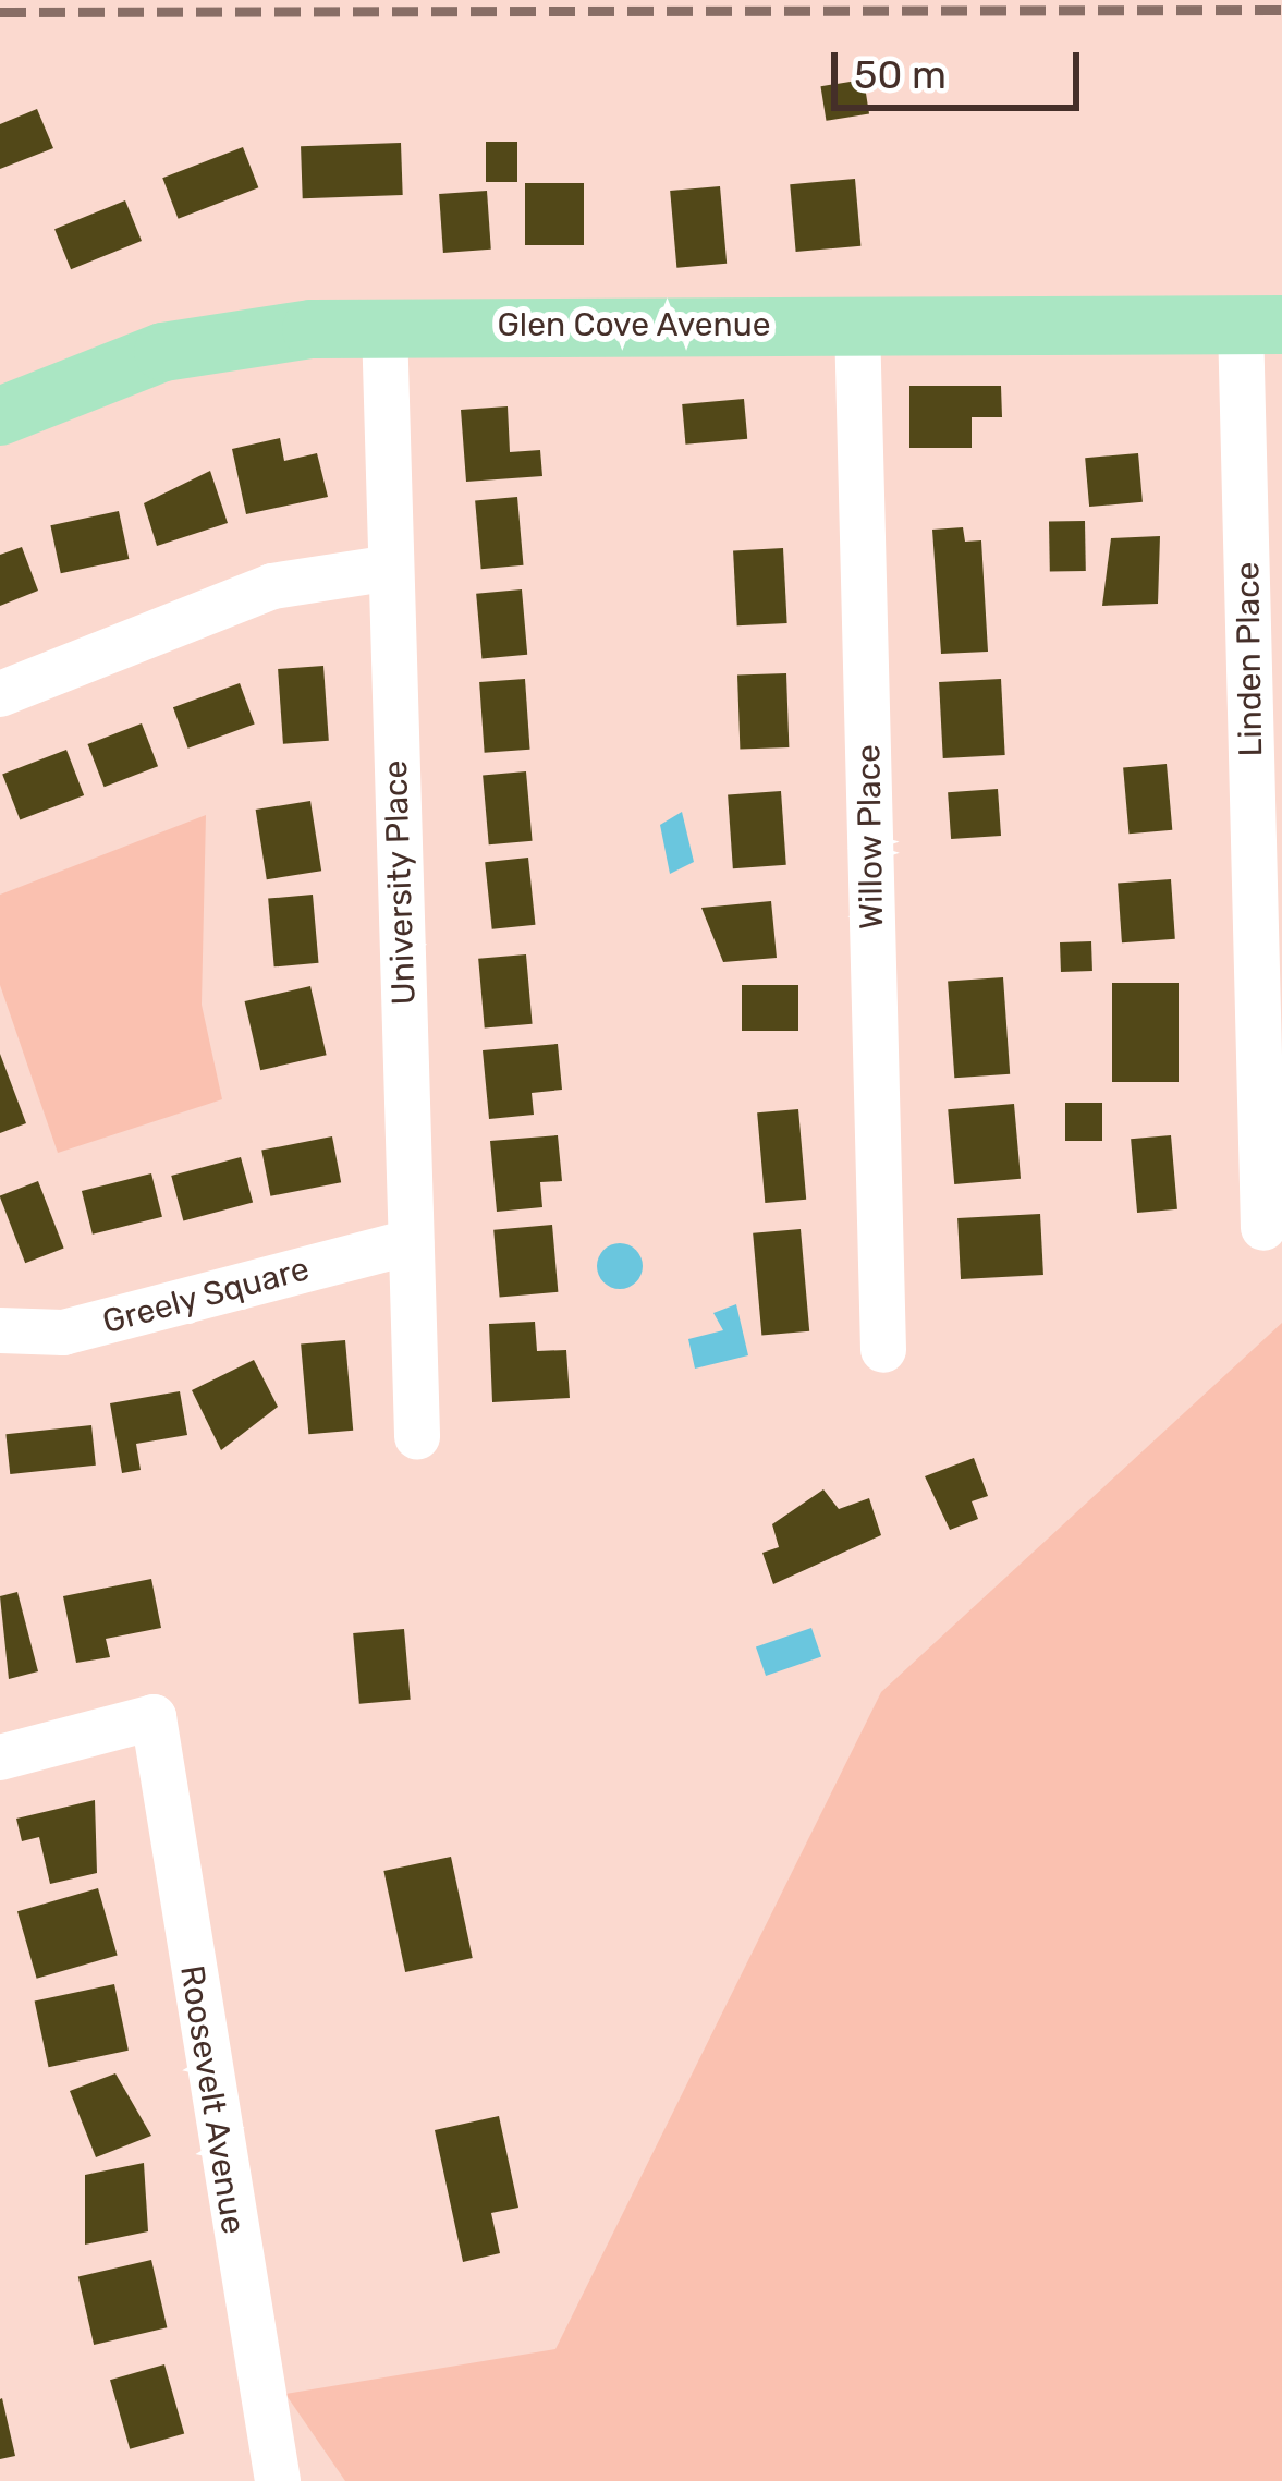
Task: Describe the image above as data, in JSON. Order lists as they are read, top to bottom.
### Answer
{
  "streets": {
    "main road": ["Glen Cove Avenue"],
    "street": [
      "Linden Place",
      "Willow Place",
      "University Place",
      "Greely Square",
      "Roosevelt Avenue"
    ]
  },
  "crossings": [
    ["Glen Cove Avenue", "Linden Place"],
    ["Glen Cove Avenue", "Willow Place"],
    ["Glen Cove Avenue", "University Place"],
    ["University Place", "Greely Square"]
  ],
  "scale_bar": "50 m"
}
